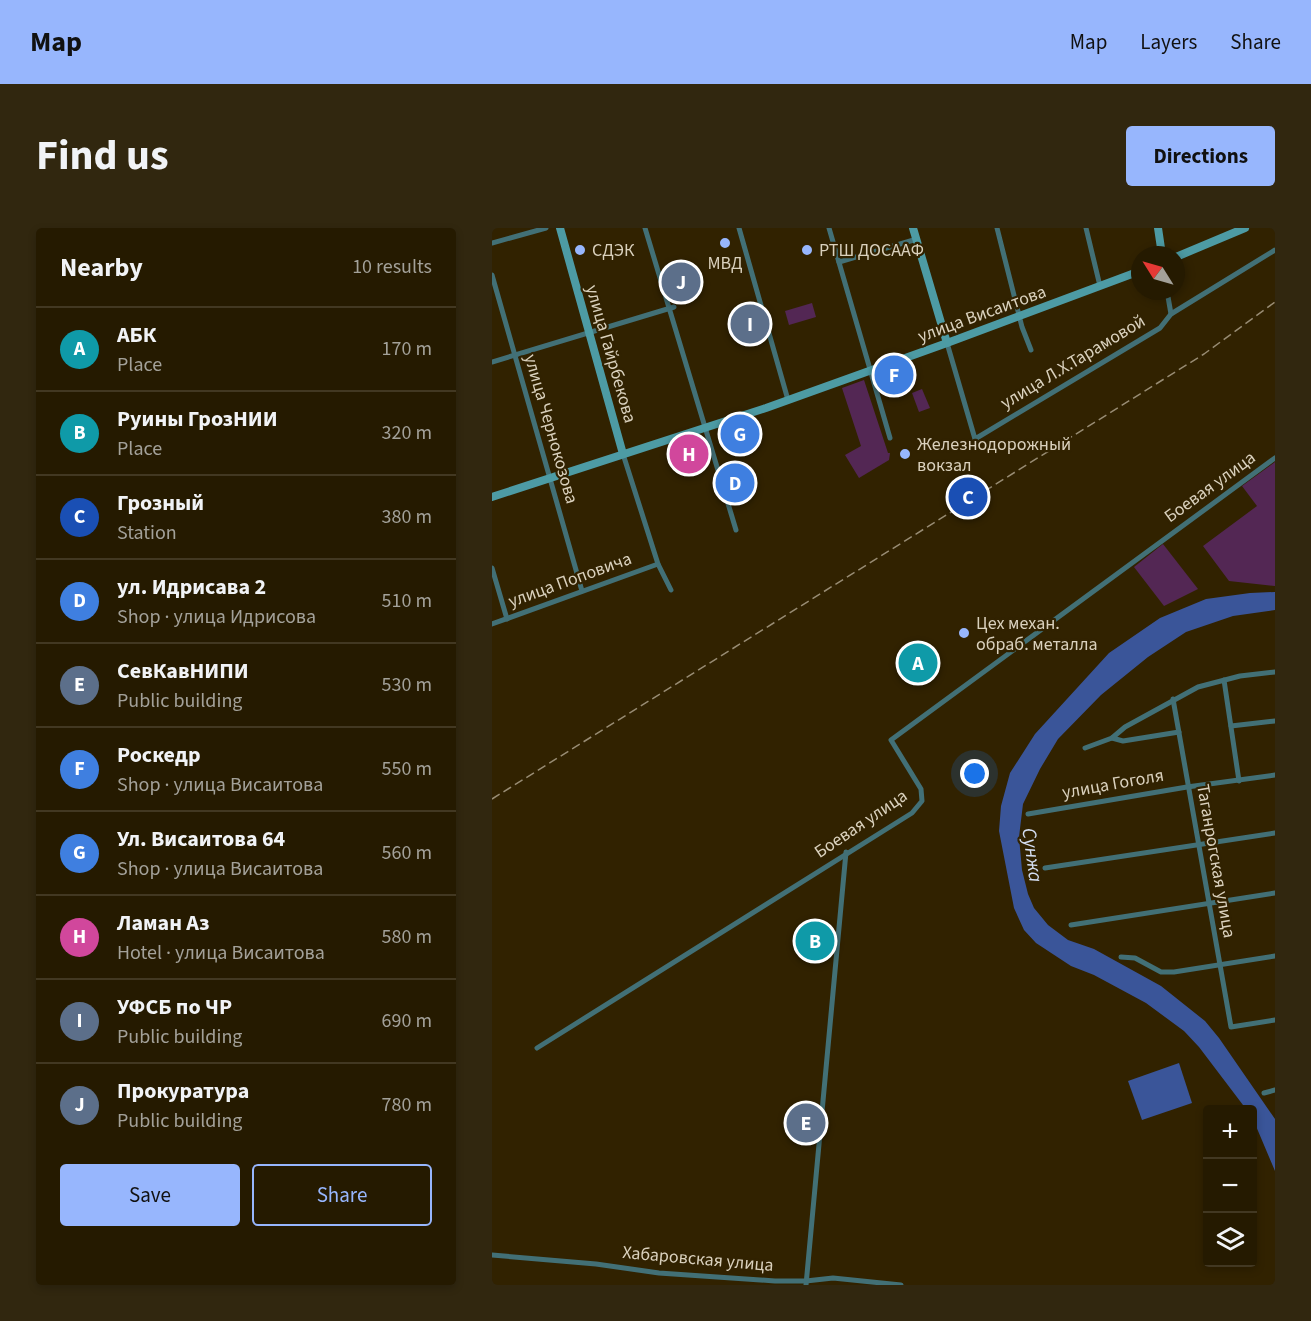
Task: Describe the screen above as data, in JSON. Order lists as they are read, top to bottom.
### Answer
{
  "streets": {
    "main road": ["улица Висаитова", "улица Гайрбекова"],
    "street": [
      "улица Л.Х.Тарамовой",
      "улица Чернокозова",
      "Боевая улица",
      "улица Поповича",
      "улица Гоголя",
      "Таганрогская улица",
      "Хабаровская улица"
    ]
  },
  "crossings": [
    ["улица Висаитова", "улица Гайрбекова"],
    ["улица Висаитова", "улица Л.Х.Тарамовой"],
    ["улица Висаитова", "улица Чернокозова"],
    ["улица Чернокозова", "улица Поповича"],
    ["улица Гоголя", "Таганрогская улица"]
  ],
  "water": ["Сунжа"],
  "places": [
    "МВД",
    "СДЭК",
    "РТШ ДОСААФ",
    "Железнодорожный вокзал",
    "Цех механ. обраб. металла"
  ],
  "north": "top left",
  "page": {
    "header": "Map",
    "nav": ["Map", "Layers", "Share"],
    "title": "Find us",
    "buttons": [
      "Directions",
      ["Save", "Share"]
    ],
    "heading": ["Nearby", "10 results"],
    "pins": [
      "J",
      "I",
      "F",
      "G",
      "H",
      "D",
      "C",
      "A",
      "B",
      "E"
    ],
    "list": [
      {
        "mark": "A",
        "name": "АБК",
        "note": "Place",
        "value": "170 m"
      },
      {
        "mark": "B",
        "name": "Руины ГрозНИИ",
        "note": "Place",
        "value": "320 m"
      },
      {
        "mark": "C",
        "name": "Грозный",
        "note": "Station",
        "value": "380 m"
      },
      {
        "mark": "D",
        "name": "ул. Идрисава 2",
        "note": "Shop · улица Идрисова",
        "value": "510 m"
      },
      {
        "mark": "E",
        "name": "СевКавНИПИ",
        "note": "Public building",
        "value": "530 m"
      },
      {
        "mark": "F",
        "name": "Роскедр",
        "note": "Shop · улица Висаитова",
        "value": "550 m"
      },
      {
        "mark": "G",
        "name": "Ул. Висаитова 64",
        "note": "Shop · улица Висаитова",
        "value": "560 m"
      },
      {
        "mark": "H",
        "name": "Ламан Аз",
        "note": "Hotel · улица Висаитова",
        "value": "580 m"
      },
      {
        "mark": "I",
        "name": "УФСБ по ЧР",
        "note": "Public building",
        "value": "690 m"
      },
      {
        "mark": "J",
        "name": "Прокуратура",
        "note": "Public building",
        "value": "780 m"
      }
    ],
    "map_buttons": ["+", "−"]
  }
}
